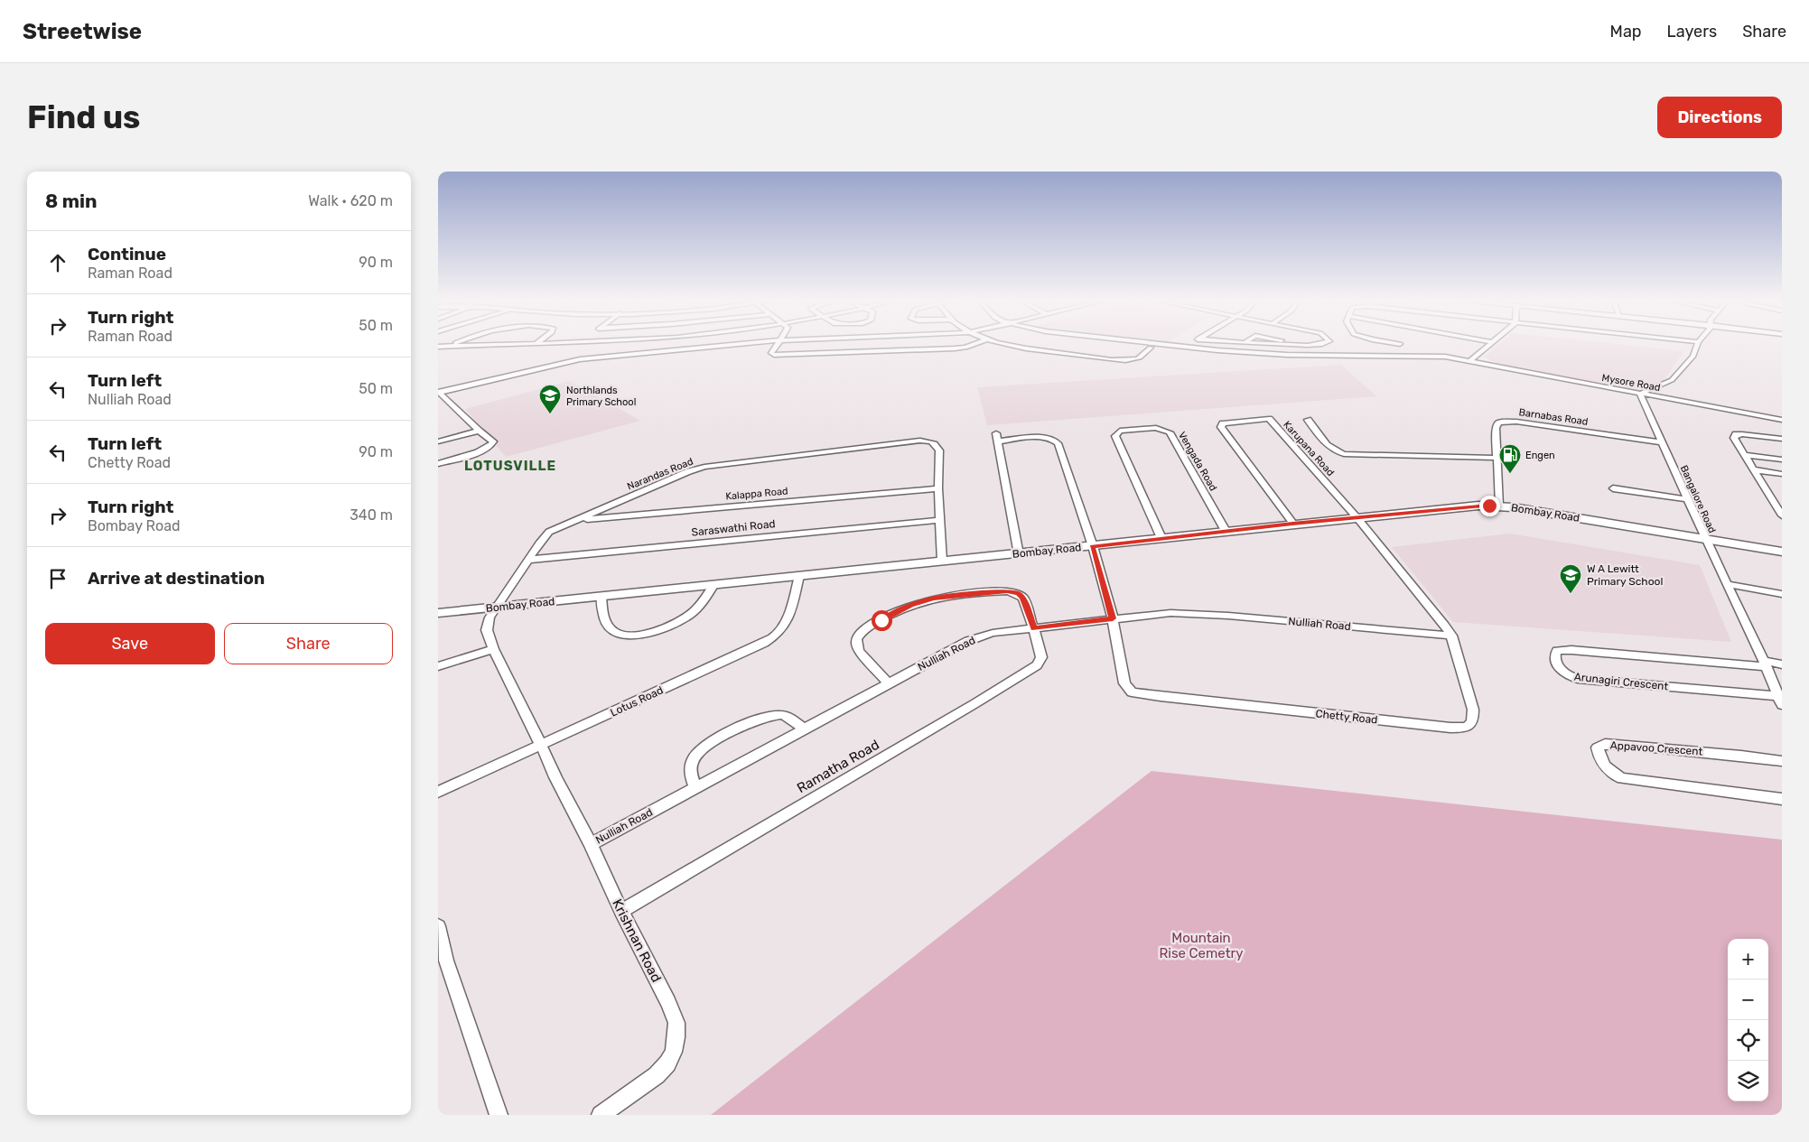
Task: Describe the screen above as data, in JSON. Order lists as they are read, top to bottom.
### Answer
{
  "streets": {
    "street": [
      "Mysore Road",
      "Barnabas Road",
      "Karupana Road",
      "Vengada Road",
      "Narandas Road",
      "Kalappa Road",
      "Bangalore Road",
      "Bombay Road",
      "Saraswathi Road",
      "Nulliah Road",
      "Arunagiri Crescent",
      "Lotus Road",
      "Chetty Road",
      "Appavoo Crescent",
      "Ramatha Road",
      "Krishnan Road"
    ]
  },
  "crossings": [
    ["Mysore Road", "Bangalore Road"],
    ["Barnabas Road", "Bangalore Road"],
    ["Barnabas Road", "Bombay Road"],
    ["Karupana Road", "Bombay Road"],
    ["Karupana Road", "Chetty Road"],
    ["Vengada Road", "Bombay Road"],
    ["Narandas Road", "Kalappa Road"],
    ["Narandas Road", "Bombay Road"],
    ["Narandas Road", "Saraswathi Road"],
    ["Narandas Road", "Krishnan Road"],
    ["Bangalore Road", "Bombay Road"],
    ["Bangalore Road", "Arunagiri Crescent"],
    ["Bombay Road", "Lotus Road"],
    ["Bombay Road", "Chetty Road"],
    ["Nulliah Road", "Chetty Road"],
    ["Nulliah Road", "Ramatha Road"],
    ["Nulliah Road", "Krishnan Road"],
    ["Lotus Road", "Krishnan Road"],
    ["Ramatha Road", "Krishnan Road"]
  ],
  "districts": ["LOTUSVILLE"],
  "parks": ["Mountain Rise Cemetry"],
  "places": {
    "school or university": ["Northlands Primary School", "W A Lewitt Primary School"],
    "fuel station": ["Engen"]
  },
  "page": {
    "header": "Streetwise",
    "nav": ["Map", "Layers", "Share"],
    "buttons": [
      "Directions",
      ["Save", "Share"]
    ],
    "title": "Find us",
    "heading": ["8 min", "Walk · 620 m"],
    "list": [
      ["Continue", "Raman Road", "90 m"],
      ["Turn right", "Raman Road", "50 m"],
      ["Turn left", "Nulliah Road", "50 m"],
      ["Turn left", "Chetty Road", "90 m"],
      ["Turn right", "Bombay Road", "340 m"],
      "Arrive at destination"
    ],
    "map_buttons": ["+", "−"]
  }
}
